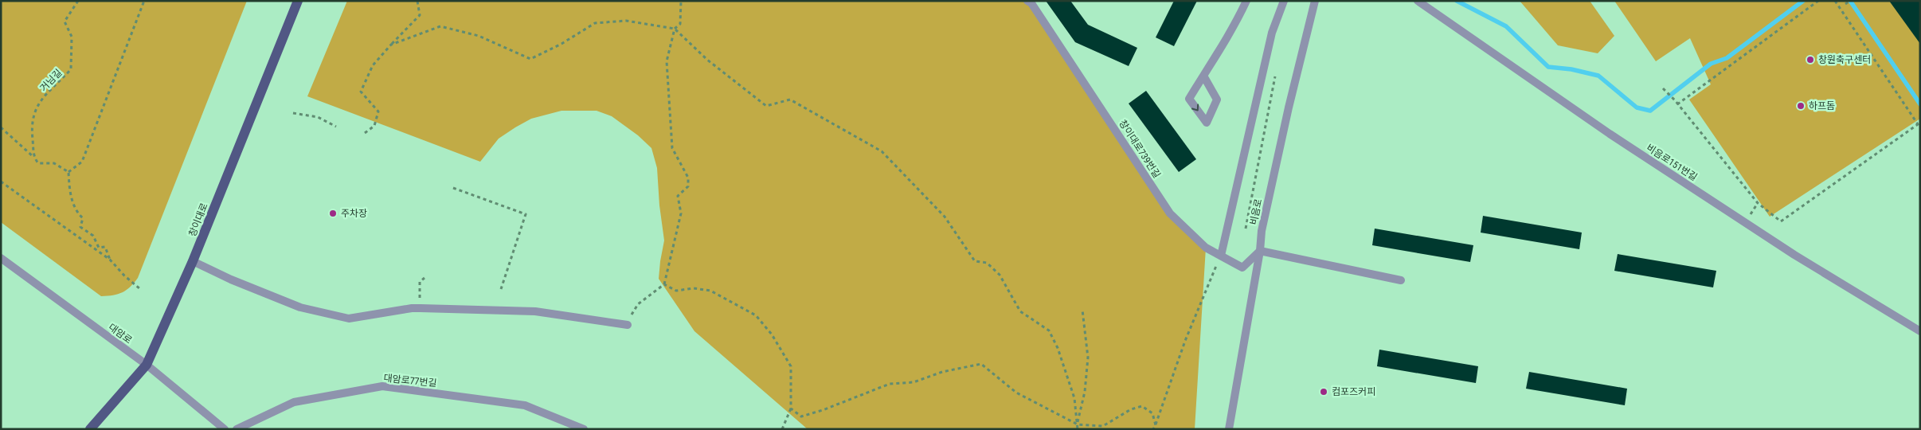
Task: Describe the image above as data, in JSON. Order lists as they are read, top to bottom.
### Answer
{
  "streets": {
    "main road": ["창이대로"],
    "street": [
      "창이대로739번길",
      "비음로151번길",
      "비음로",
      "대암로",
      "대암로77번길"
    ],
    "path": ["거님길"]
  },
  "crossings": [
    ["창이대로739번길", "비음로"],
    ["창이대로", "대암로"]
  ],
  "places": [
    "창원축구센터",
    "하프돔",
    "주차장",
    "컴포즈커피"
  ]
}
